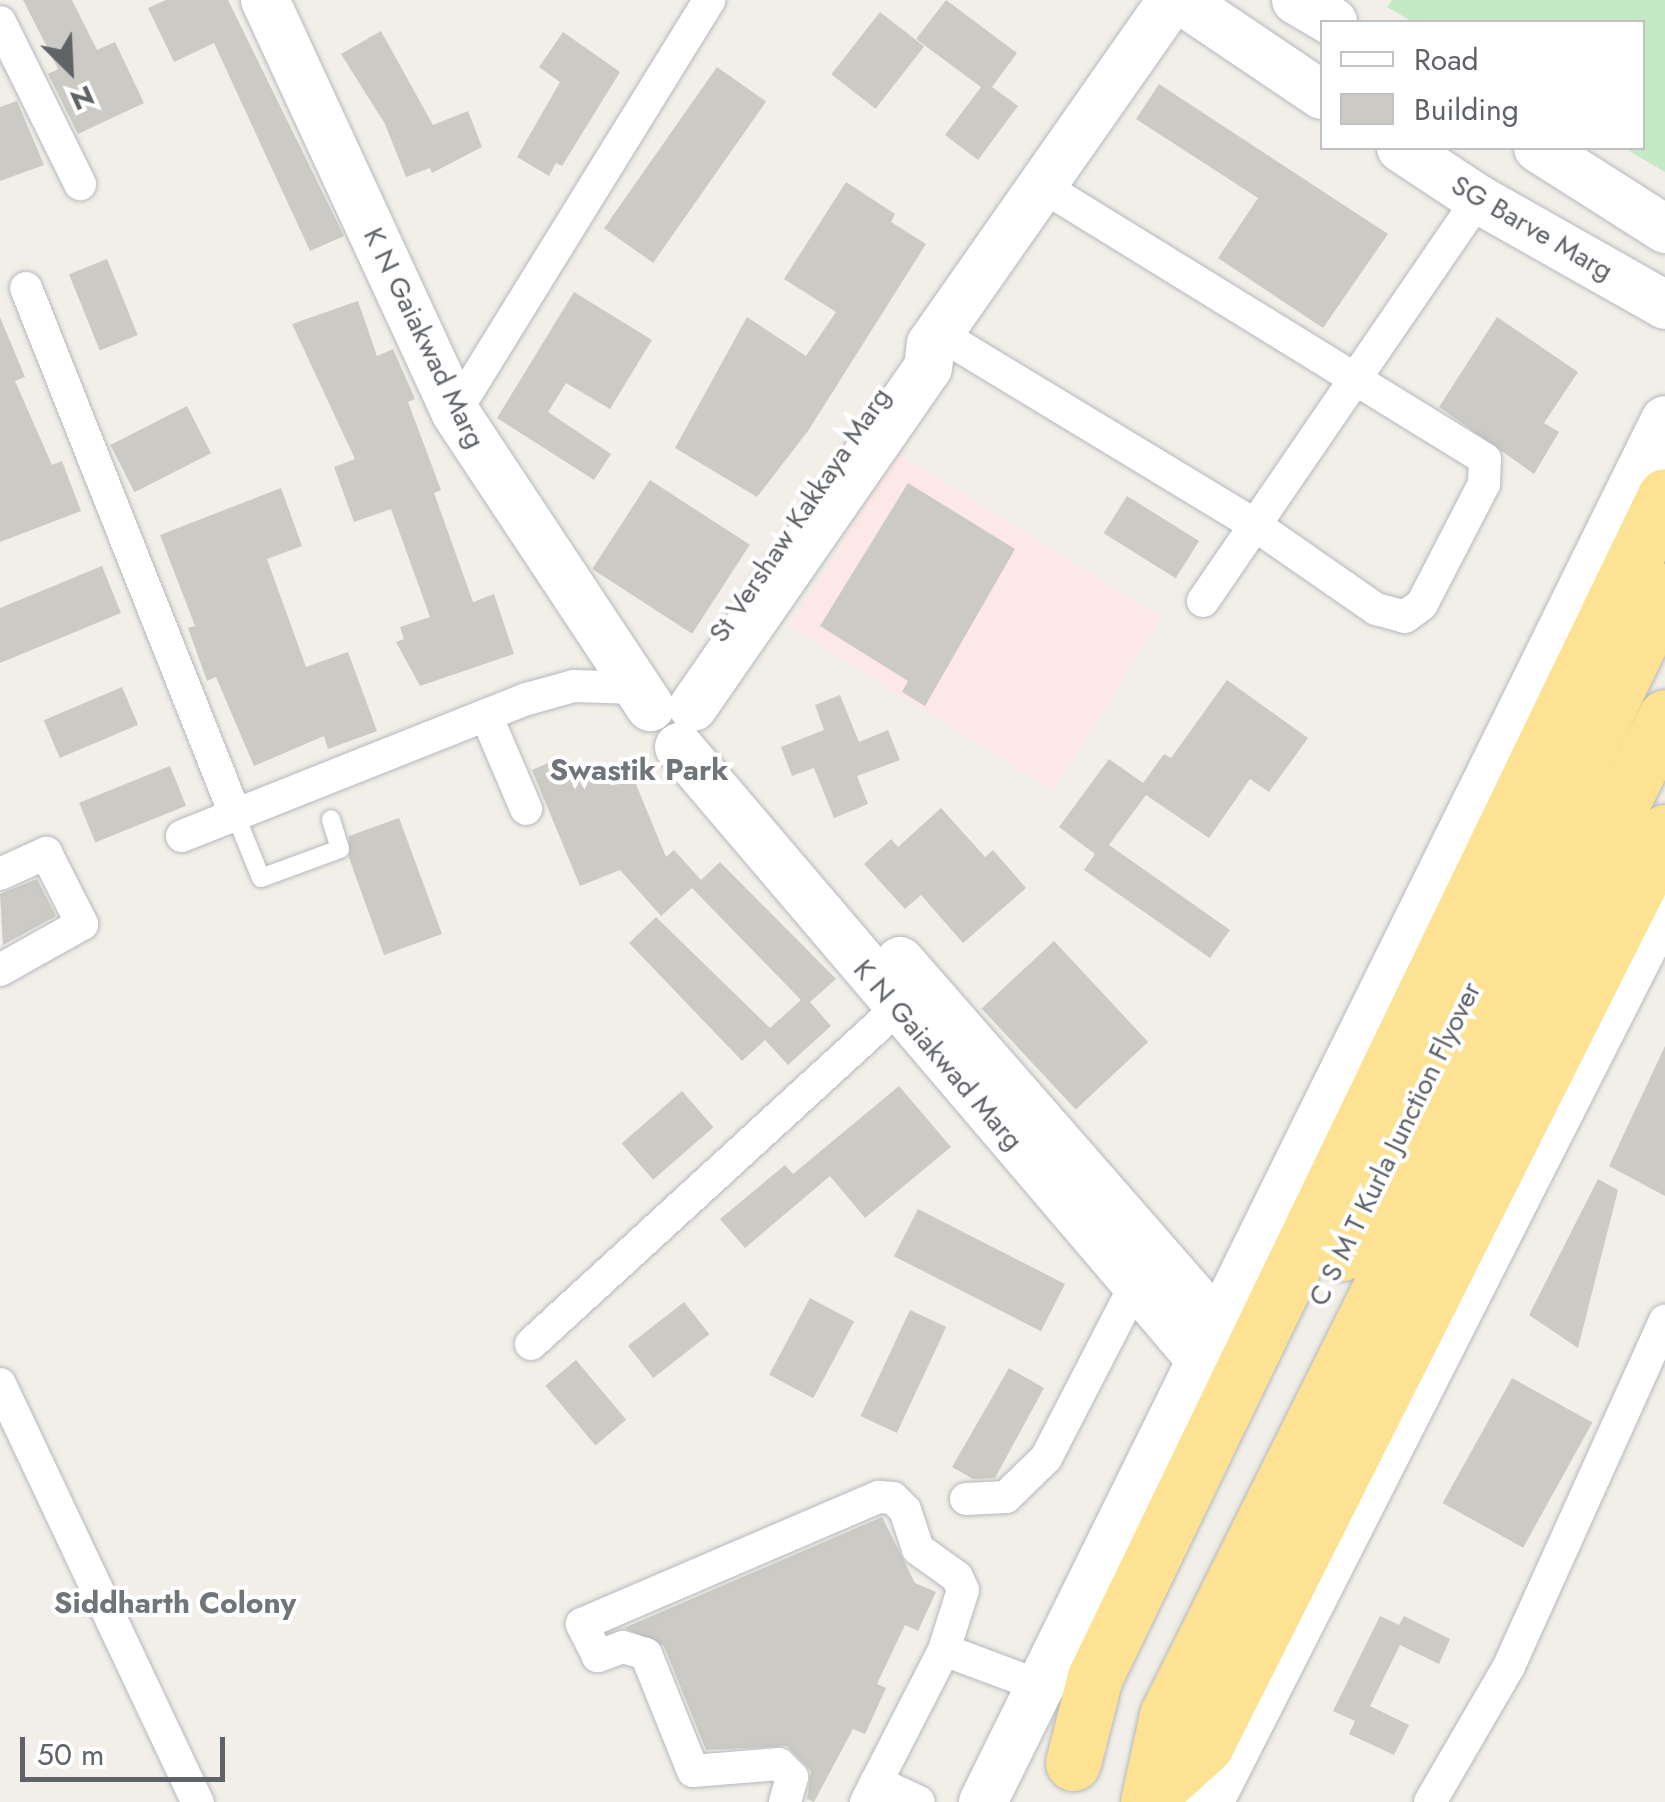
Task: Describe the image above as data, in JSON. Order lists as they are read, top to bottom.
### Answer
{
  "streets": {
    "highway": ["C S M T Kurla Junction Flyover"],
    "street": ["SG Barve Marg", "K N Gaiakwad Marg", "St Vershaw Kakkaya Marg"]
  },
  "crossings": [
    ["K N Gaiakwad Marg", "St Vershaw Kakkaya Marg"]
  ],
  "districts": ["Swastik Park", "Siddharth Colony"],
  "legend": ["Road", "Building"],
  "scale_bar": "50 m",
  "north": "bottom right"
}
